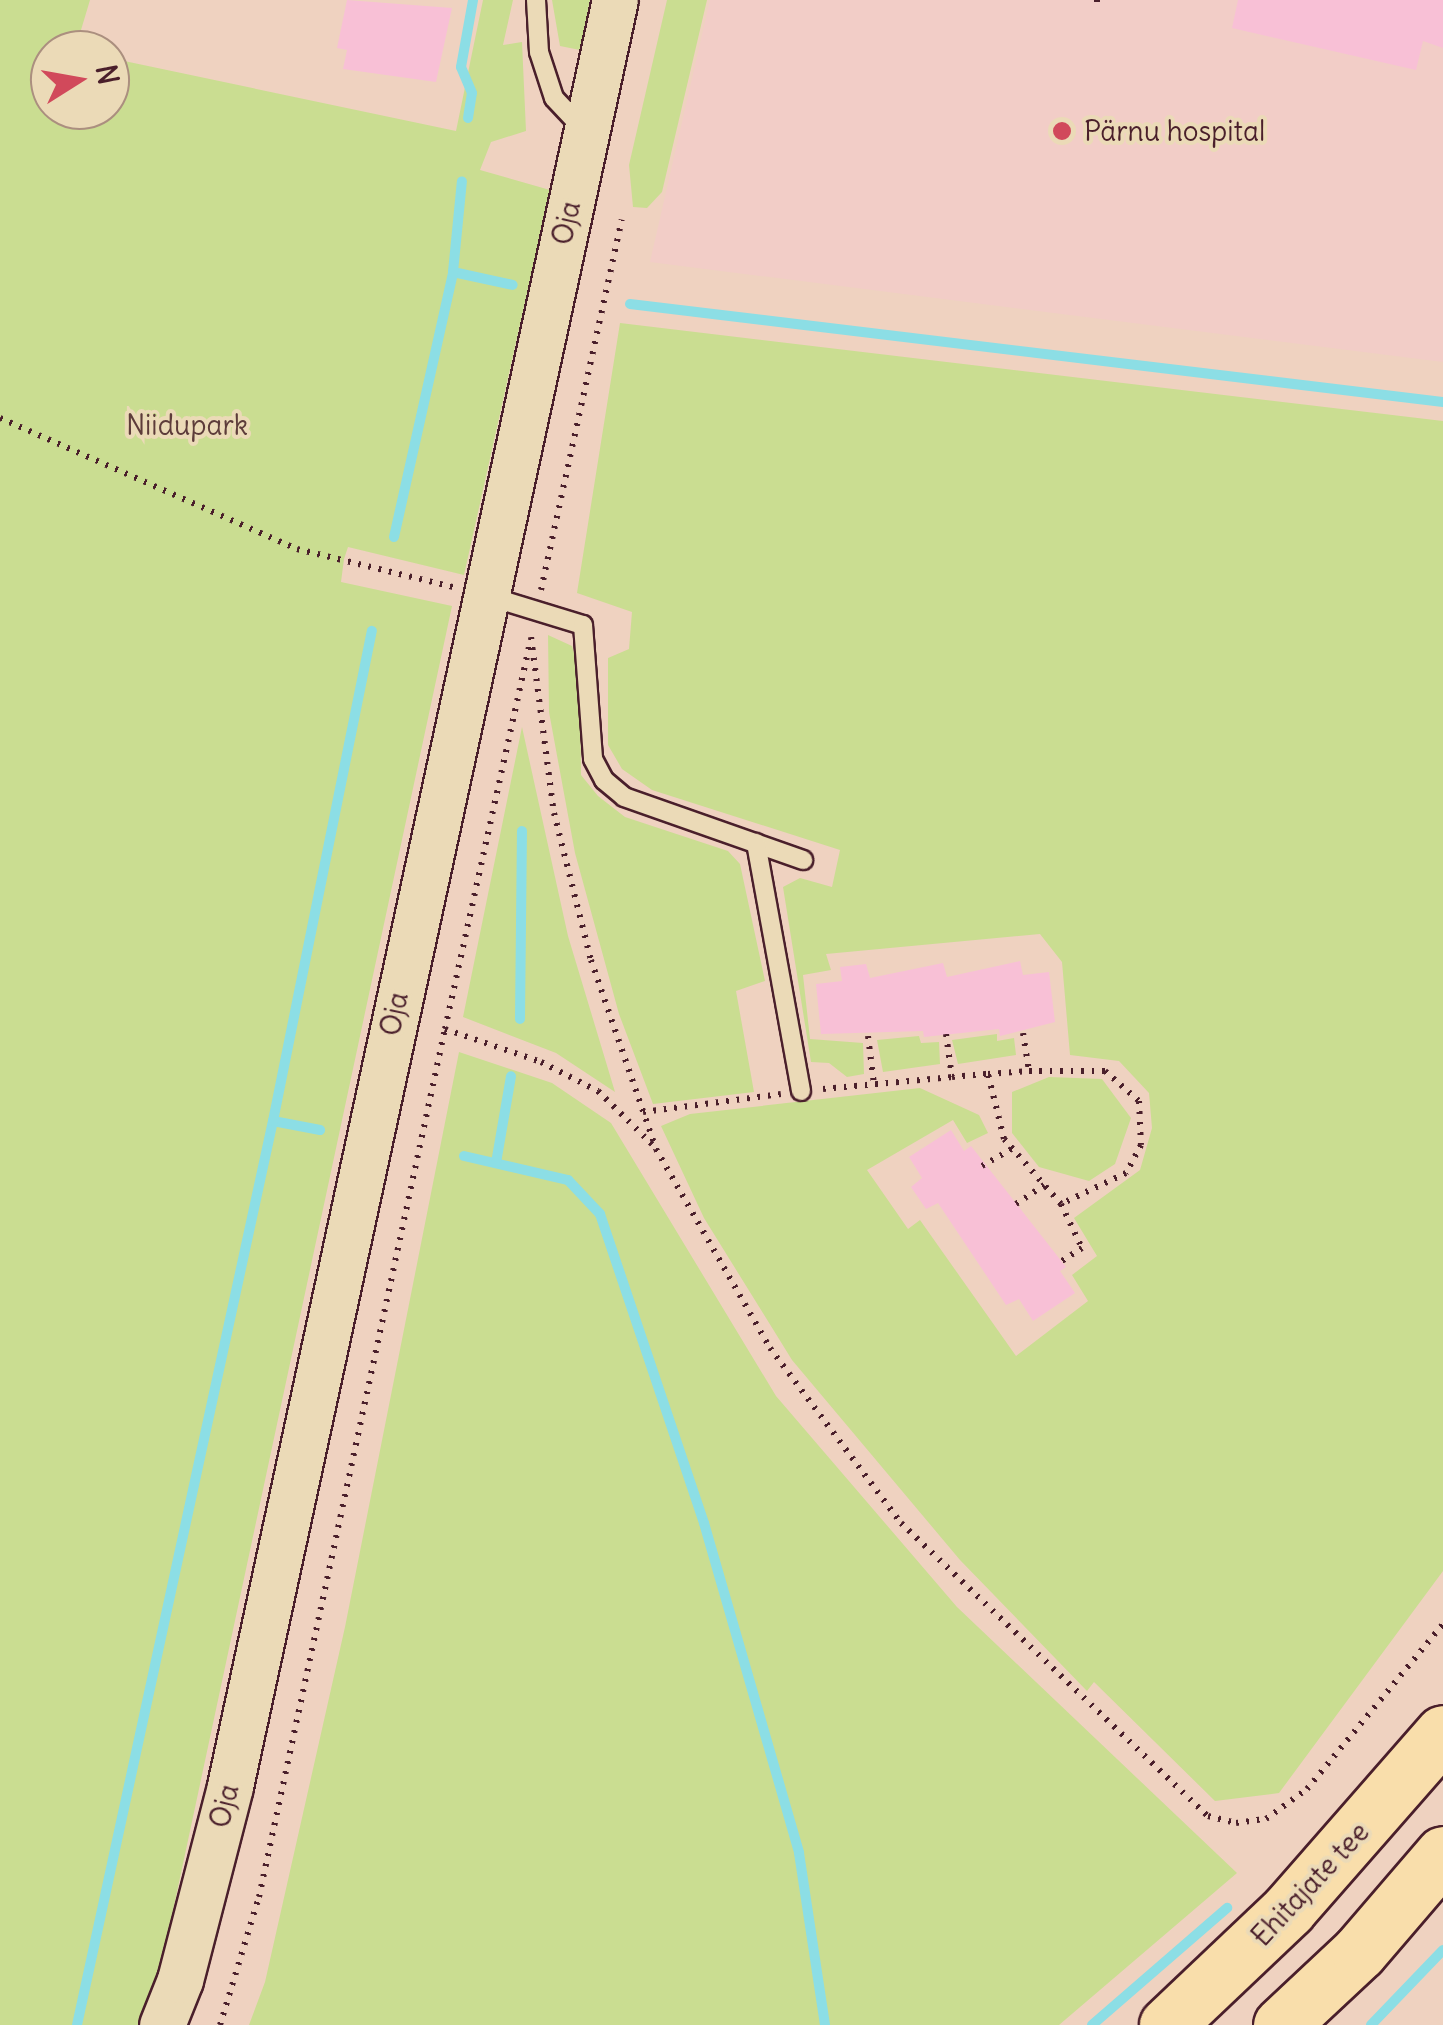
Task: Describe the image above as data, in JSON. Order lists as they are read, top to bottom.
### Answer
{
  "streets": {
    "highway": ["Ehitajate tee"],
    "street": ["Oja"]
  },
  "parks": ["Niidupark"],
  "places": ["Pärnu hospital"],
  "north": "right"
}
